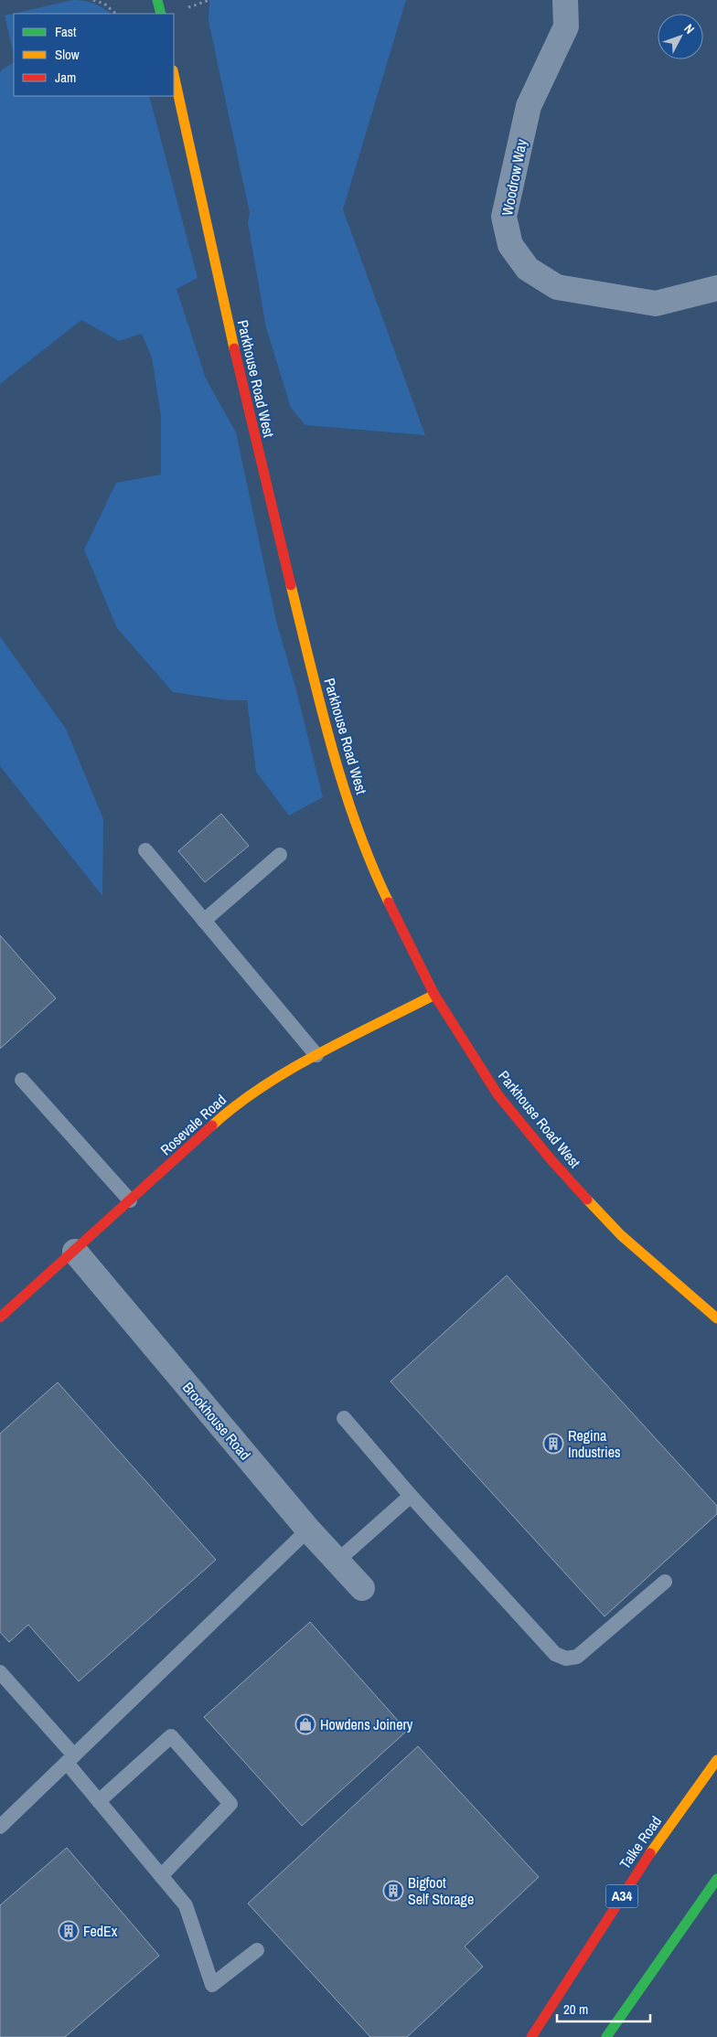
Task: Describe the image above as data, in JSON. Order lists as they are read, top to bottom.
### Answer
{
  "streets": {
    "main road": [
      "Parkhouse Road West",
      "Rosevale Road",
      "Talke Road",
      "A34"
    ],
    "street": ["Woodrow Way", "Brookhouse Road"]
  },
  "crossings": [
    ["Parkhouse Road West", "Rosevale Road"],
    ["Rosevale Road", "Brookhouse Road"]
  ],
  "places": {
    "building": ["Regina Industries", "Bigfoot Self Storage", "FedEx"],
    "shop": ["Howdens Joinery"]
  },
  "legend": ["Fast", "Slow", "Jam"],
  "scale_bar": "20 m",
  "north": "top right"
}
